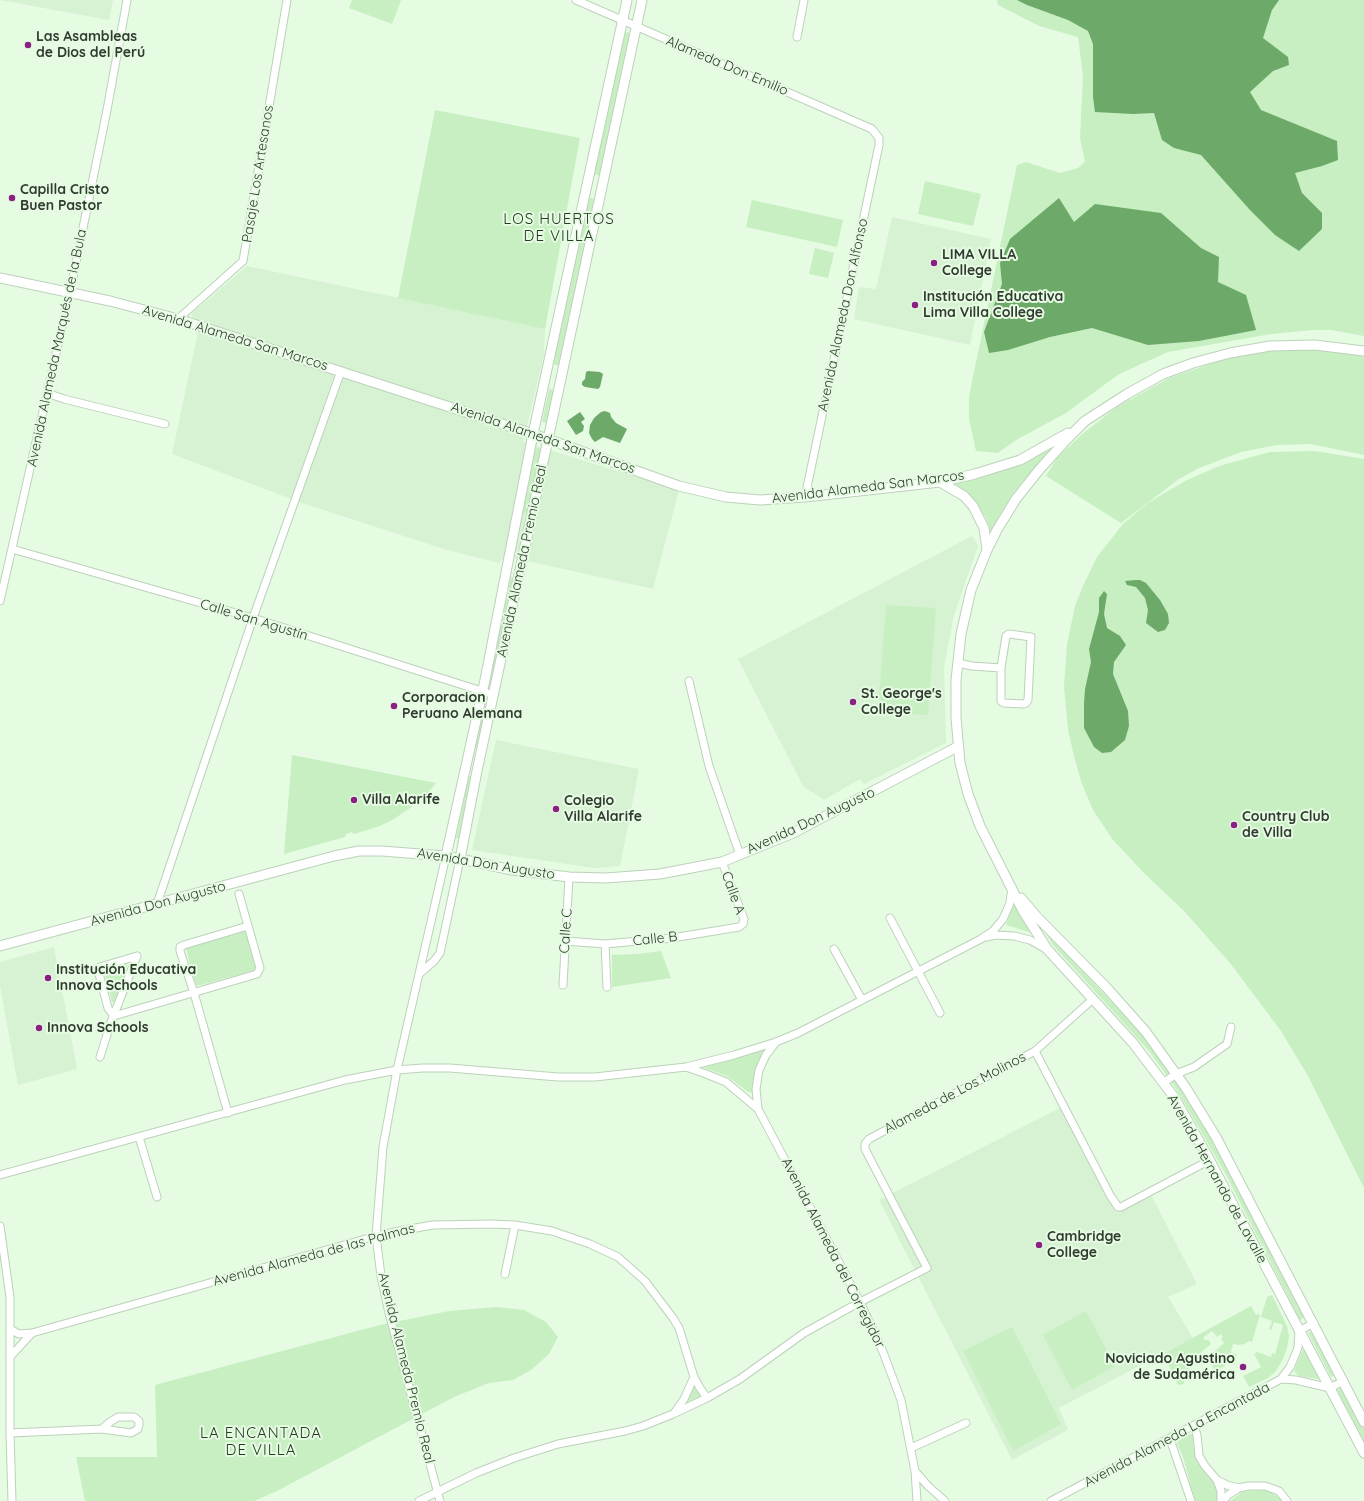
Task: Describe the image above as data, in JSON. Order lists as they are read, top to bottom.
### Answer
{
  "streets": {
    "street": [
      "Alameda Don Emilio",
      "Pasaje Los Artesanos",
      "Avenida Alameda Don Alfonso",
      "Avenida Alameda San Marcos",
      "Avenida Alameda Marqués de la Bula",
      "Avenida Alameda Premio Real",
      "Calle San Agustín",
      "Avenida Don Augusto",
      "Calle A",
      "Calle C",
      "Calle B",
      "Alameda de Los Molinos",
      "Avenida Hernando de Lavalle",
      "Avenida Alameda del Corregidor",
      "Avenida Alameda de las Palmas",
      "Avenida Alameda La Encantada"
    ]
  },
  "crossings": [
    ["Alameda Don Emilio", "Avenida Alameda Don Alfonso"],
    ["Alameda Don Emilio", "Avenida Alameda Premio Real"],
    ["Pasaje Los Artesanos", "Avenida Alameda San Marcos"],
    ["Avenida Alameda Don Alfonso", "Avenida Alameda San Marcos"],
    ["Avenida Alameda San Marcos", "Avenida Alameda Marqués de la Bula"],
    ["Avenida Alameda San Marcos", "Avenida Alameda Premio Real"],
    ["Avenida Alameda San Marcos", "Avenida Hernando de Lavalle"],
    ["Avenida Alameda Marqués de la Bula", "Calle San Agustín"],
    ["Avenida Alameda Premio Real", "Calle San Agustín"],
    ["Avenida Alameda Premio Real", "Avenida Don Augusto"],
    ["Avenida Alameda Premio Real", "Avenida Alameda de las Palmas"],
    ["Avenida Don Augusto", "Calle A"],
    ["Avenida Don Augusto", "Calle C"],
    ["Avenida Don Augusto", "Avenida Hernando de Lavalle"],
    ["Calle A", "Calle B"],
    ["Calle C", "Calle B"],
    ["Alameda de Los Molinos", "Avenida Hernando de Lavalle"],
    ["Alameda de Los Molinos", "Avenida Alameda del Corregidor"],
    ["Avenida Hernando de Lavalle", "Avenida Alameda La Encantada"]
  ],
  "districts": ["LOS HUERTOS DE VILLA", "LA ENCANTADA DE VILLA"],
  "places": [
    "Las Asambleas de Dios del Perú",
    "Capilla Cristo Buen Pastor",
    "LIMA VILLA College",
    "Institución Educativa Lima Villa College",
    "St. George's College",
    "Corporacion Peruano Alemana",
    "Villa Alarife",
    "Colegio Villa Alarife",
    "Country Club de Villa",
    "Institución Educativa Innova Schools",
    "Innova Schools",
    "Cambridge College",
    "Noviciado Agustino de Sudamérica"
  ]
}
